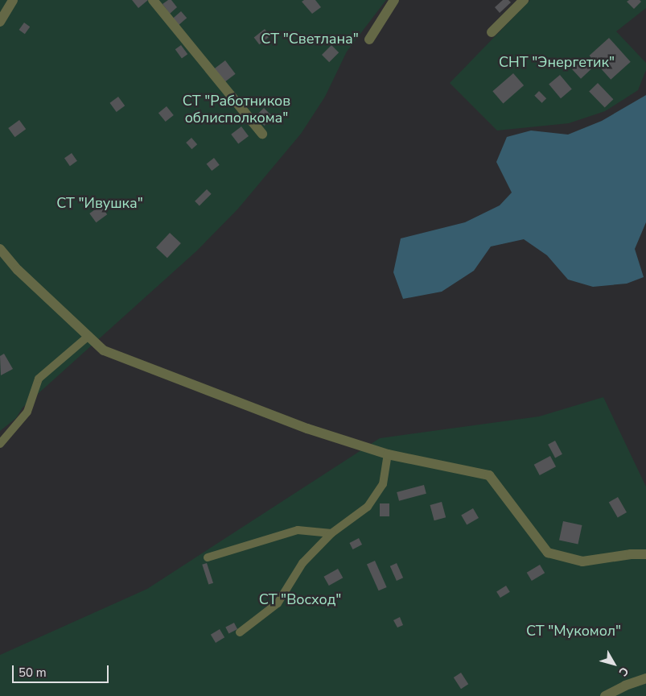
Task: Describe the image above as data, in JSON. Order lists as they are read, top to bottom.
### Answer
{
  "parks": [
    "СТ \"Светлана\"",
    "СНТ \"Энергетик\"",
    "СТ \"Работников облисполкома\"",
    "СТ \"Ивушка\"",
    "СТ \"Восход\"",
    "СТ \"Мукомол\""
  ],
  "scale_bar": "50 m",
  "north": "bottom right"
}
